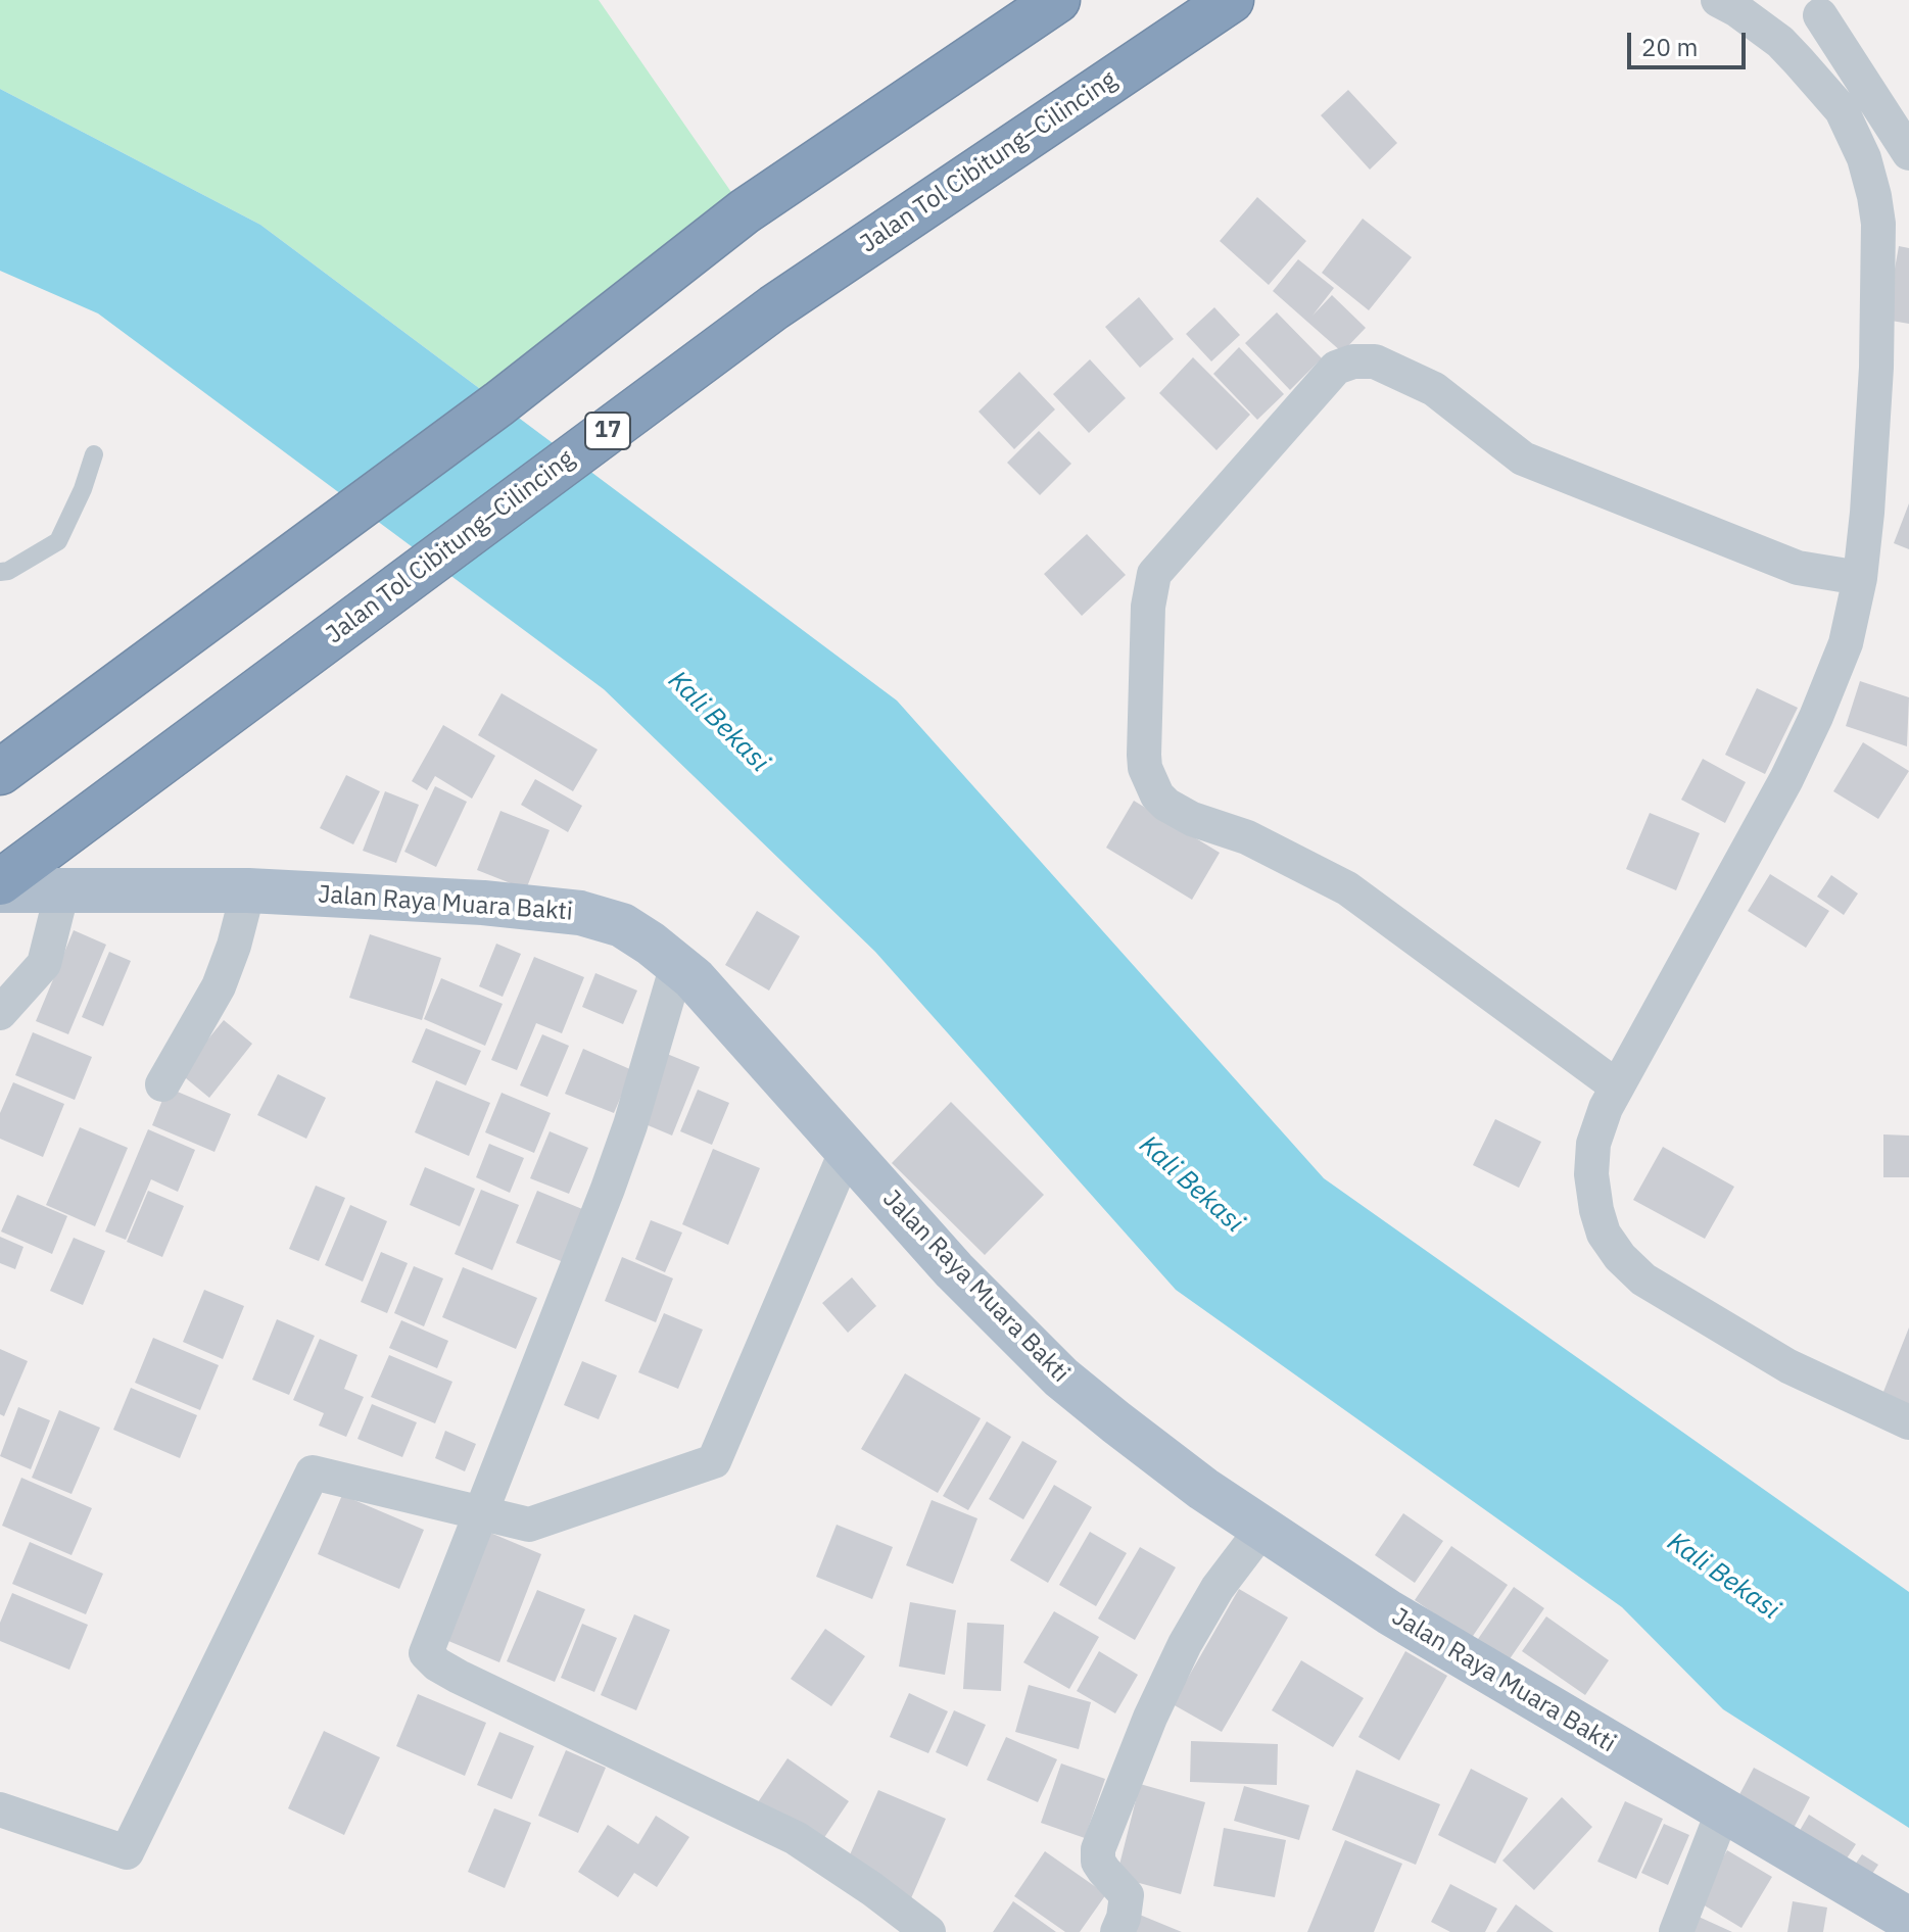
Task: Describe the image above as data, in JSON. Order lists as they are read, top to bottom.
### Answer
{
  "streets": {
    "highway": ["Jalan Tol Cibitung–Cilincing", "17"],
    "main road": ["Jalan Raya Muara Bakti"]
  },
  "water": ["Kali Bekasi"],
  "scale_bar": "20 m"
}
